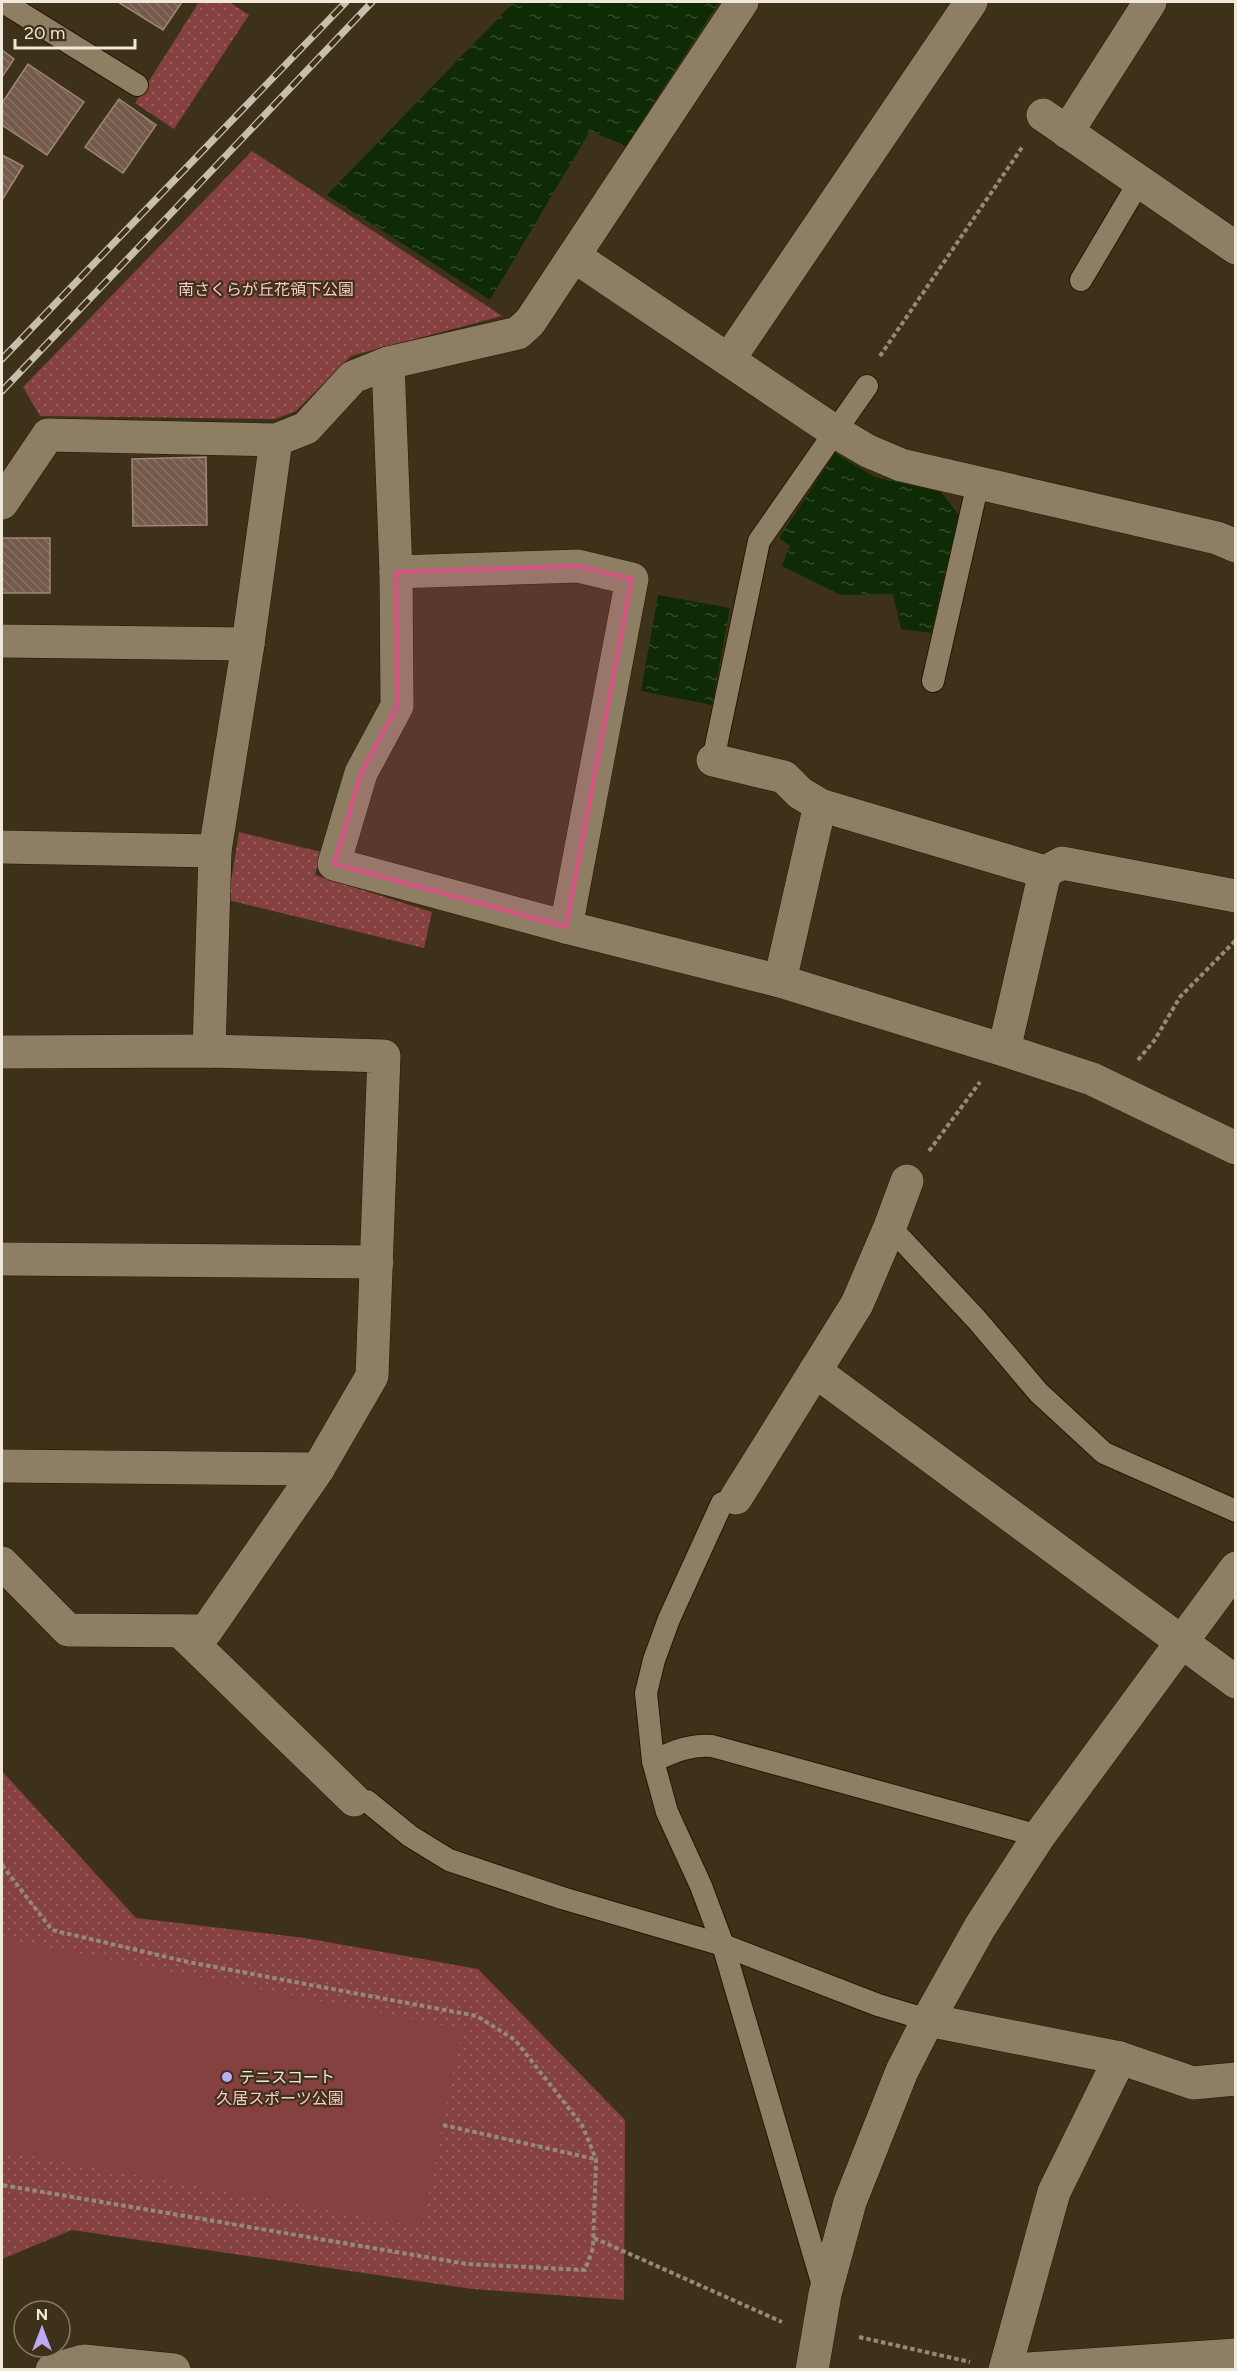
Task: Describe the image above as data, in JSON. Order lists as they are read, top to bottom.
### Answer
{
  "parks": ["南さくらが丘花領下公園", "久居スポーツ公園"],
  "places": ["テニスコート"],
  "scale_bar": "20 m",
  "north": "top"
}
